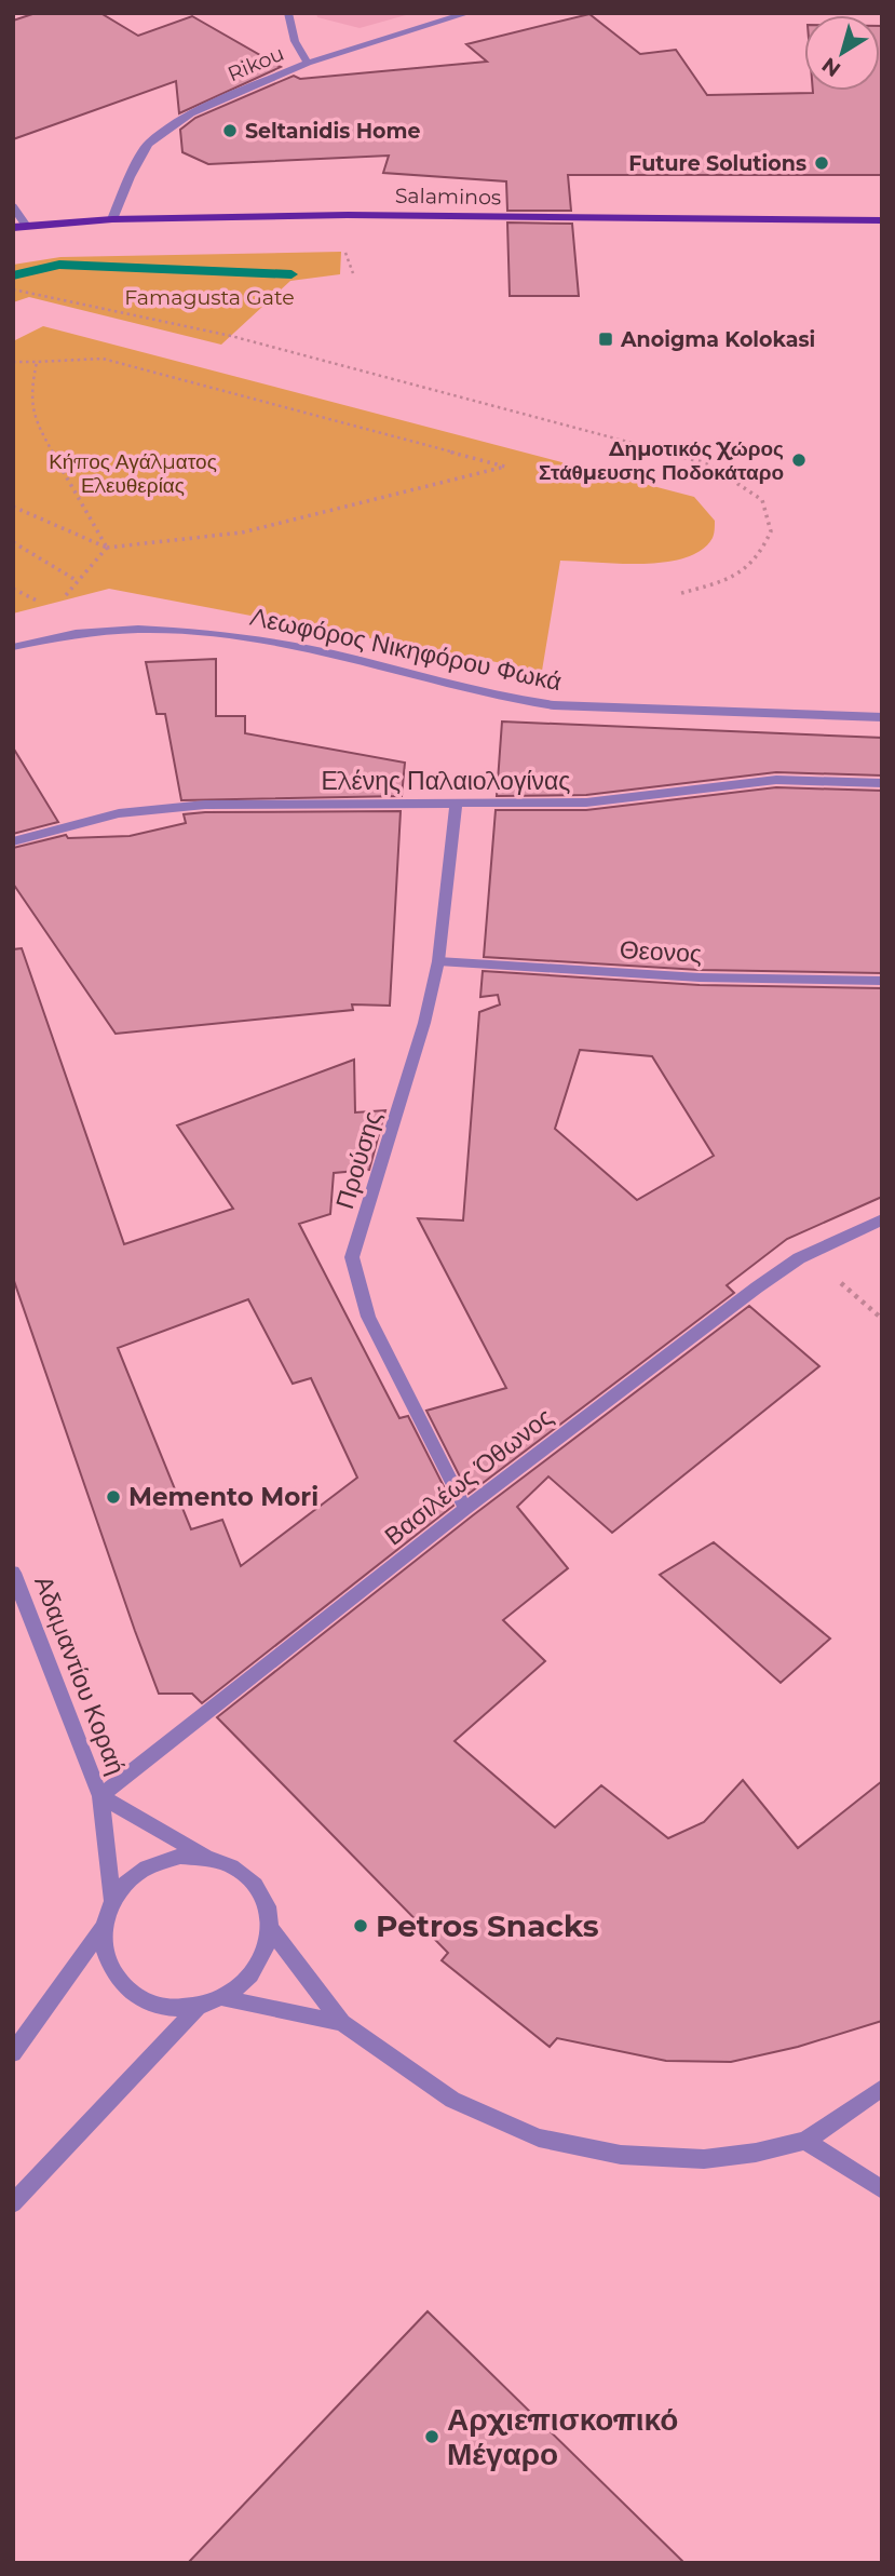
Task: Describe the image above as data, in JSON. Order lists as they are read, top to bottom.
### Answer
{
  "streets": {
    "main road": ["Salaminos"],
    "street": [
      "Rikou",
      "Λεωφόρος Νικηφόρου Φωκά",
      "Ελένης Παλαιολογίνας",
      "Θεονος",
      "Προύσης",
      "Βασιλέως Όθωνος",
      "Αδαμαντίου Κοραή"
    ]
  },
  "crossings": [
    ["Rikou", "Salaminos"],
    ["Ελένης Παλαιολογίνας", "Προύσης"],
    ["Θεονος", "Προύσης"],
    ["Προύσης", "Βασιλέως Όθωνος"],
    ["Βασιλέως Όθωνος", "Αδαμαντίου Κοραή"]
  ],
  "parks": ["Famagusta Gate", "Κήπος Αγάλματος Ελευθερίας"],
  "places": {
    "other": [
      "Seltanidis Home",
      "Future Solutions",
      "Δημοτικός Χώρος Στάθμευσης Ποδοκάταρο",
      "Memento Mori",
      "Petros Snacks",
      "Αρχιεπισκοπικό Μέγαρο"
    ],
    "transit": ["Anoigma Kolokasi"]
  },
  "north": "bottom left"
}
